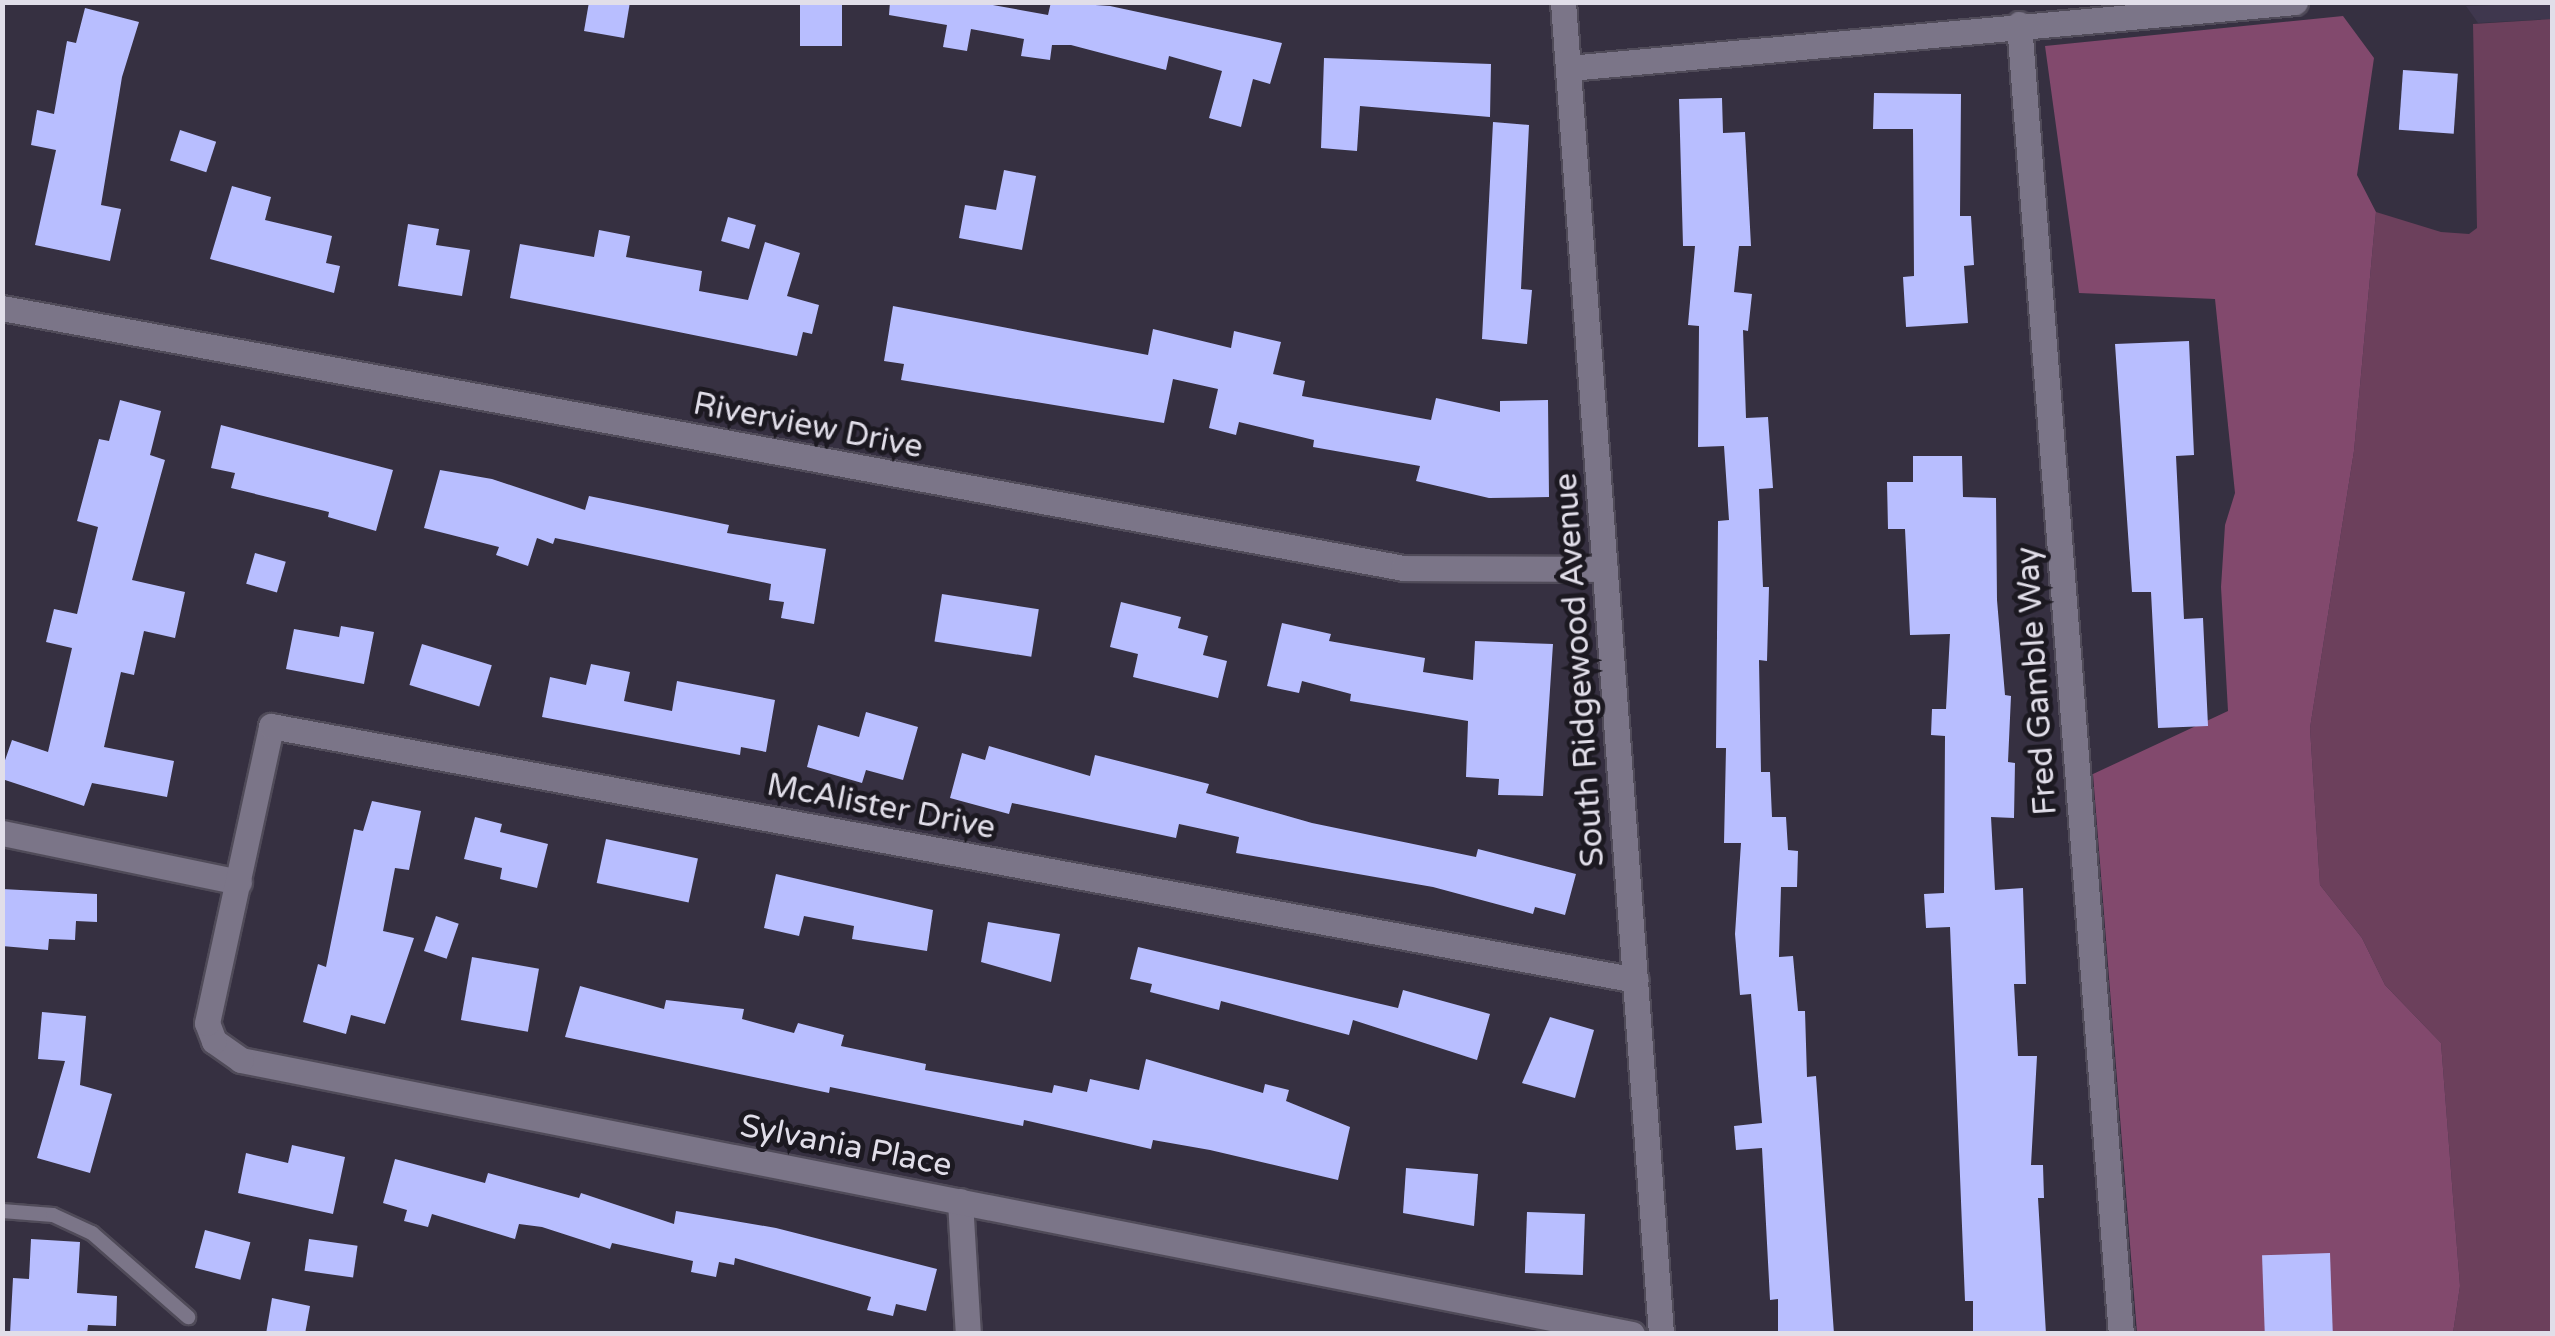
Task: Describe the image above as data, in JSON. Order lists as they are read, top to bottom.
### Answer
{
  "streets": {
    "street": [
      "Riverview Drive",
      "South Ridgewood Avenue",
      "Fred Gamble Way",
      "McAlister Drive",
      "Sylvania Place"
    ]
  },
  "crossings": [
    ["Riverview Drive", "South Ridgewood Avenue"],
    ["South Ridgewood Avenue", "McAlister Drive"],
    ["McAlister Drive", "Sylvania Place"]
  ]
}
